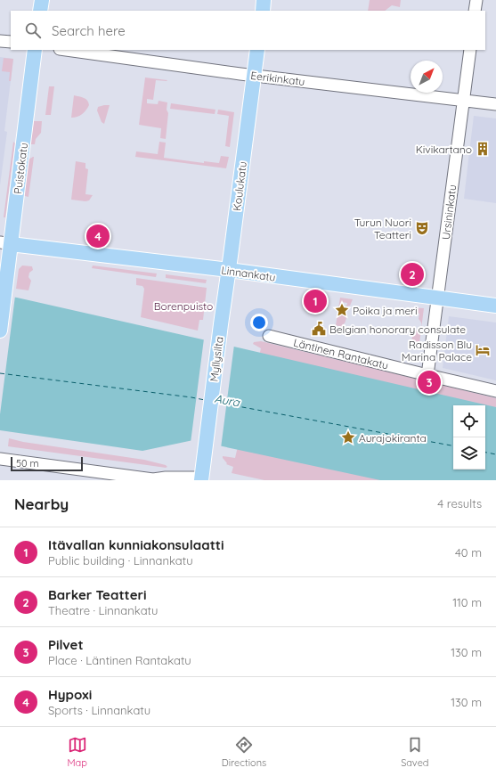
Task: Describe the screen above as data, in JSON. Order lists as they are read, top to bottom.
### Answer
{
  "streets": {
    "main road": [
      "Puistokatu",
      "Koulukatu",
      "Linnankatu",
      "Myllysilta"
    ],
    "street": ["Eerikinkatu", "Ursininkatu", "Läntinen Rantakatu"]
  },
  "crossings": [
    ["Eerikinkatu", "Koulukatu"],
    ["Eerikinkatu", "Ursininkatu"],
    ["Puistokatu", "Linnankatu"],
    ["Koulukatu", "Linnankatu"],
    ["Koulukatu", "Myllysilta"],
    ["Ursininkatu", "Linnankatu"],
    ["Ursininkatu", "Läntinen Rantakatu"]
  ],
  "water": ["Aura"],
  "parks": ["Borenpuisto"],
  "places": {
    "building": ["Kivikartano"],
    "theatre": ["Turun Nuori Teatteri"],
    "place": ["Poika ja meri", "Aurajokiranta"],
    "public building": ["Belgian honorary consulate"],
    "hotel": ["Radisson Blu Marina Palace"]
  },
  "scale_bar": "50 m",
  "north": "top right",
  "page": {
    "search": "Search here",
    "pins": [
      "4",
      "2",
      "1",
      "3"
    ],
    "scale": "50 m",
    "heading": ["Nearby", "4 results"],
    "list": [
      {
        "mark": "1",
        "name": "Itävallan kunniakonsulaatti",
        "note": "Public building · Linnankatu",
        "value": "40 m"
      },
      {
        "mark": "2",
        "name": "Barker Teatteri",
        "note": "Theatre · Linnankatu",
        "value": "110 m"
      },
      {
        "mark": "3",
        "name": "Pilvet",
        "note": "Place · Läntinen Rantakatu",
        "value": "130 m"
      },
      {
        "mark": "4",
        "name": "Hypoxi",
        "note": "Sports · Linnankatu",
        "value": "130 m"
      }
    ],
    "nav": ["Map", "Directions", "Saved"]
  }
}
